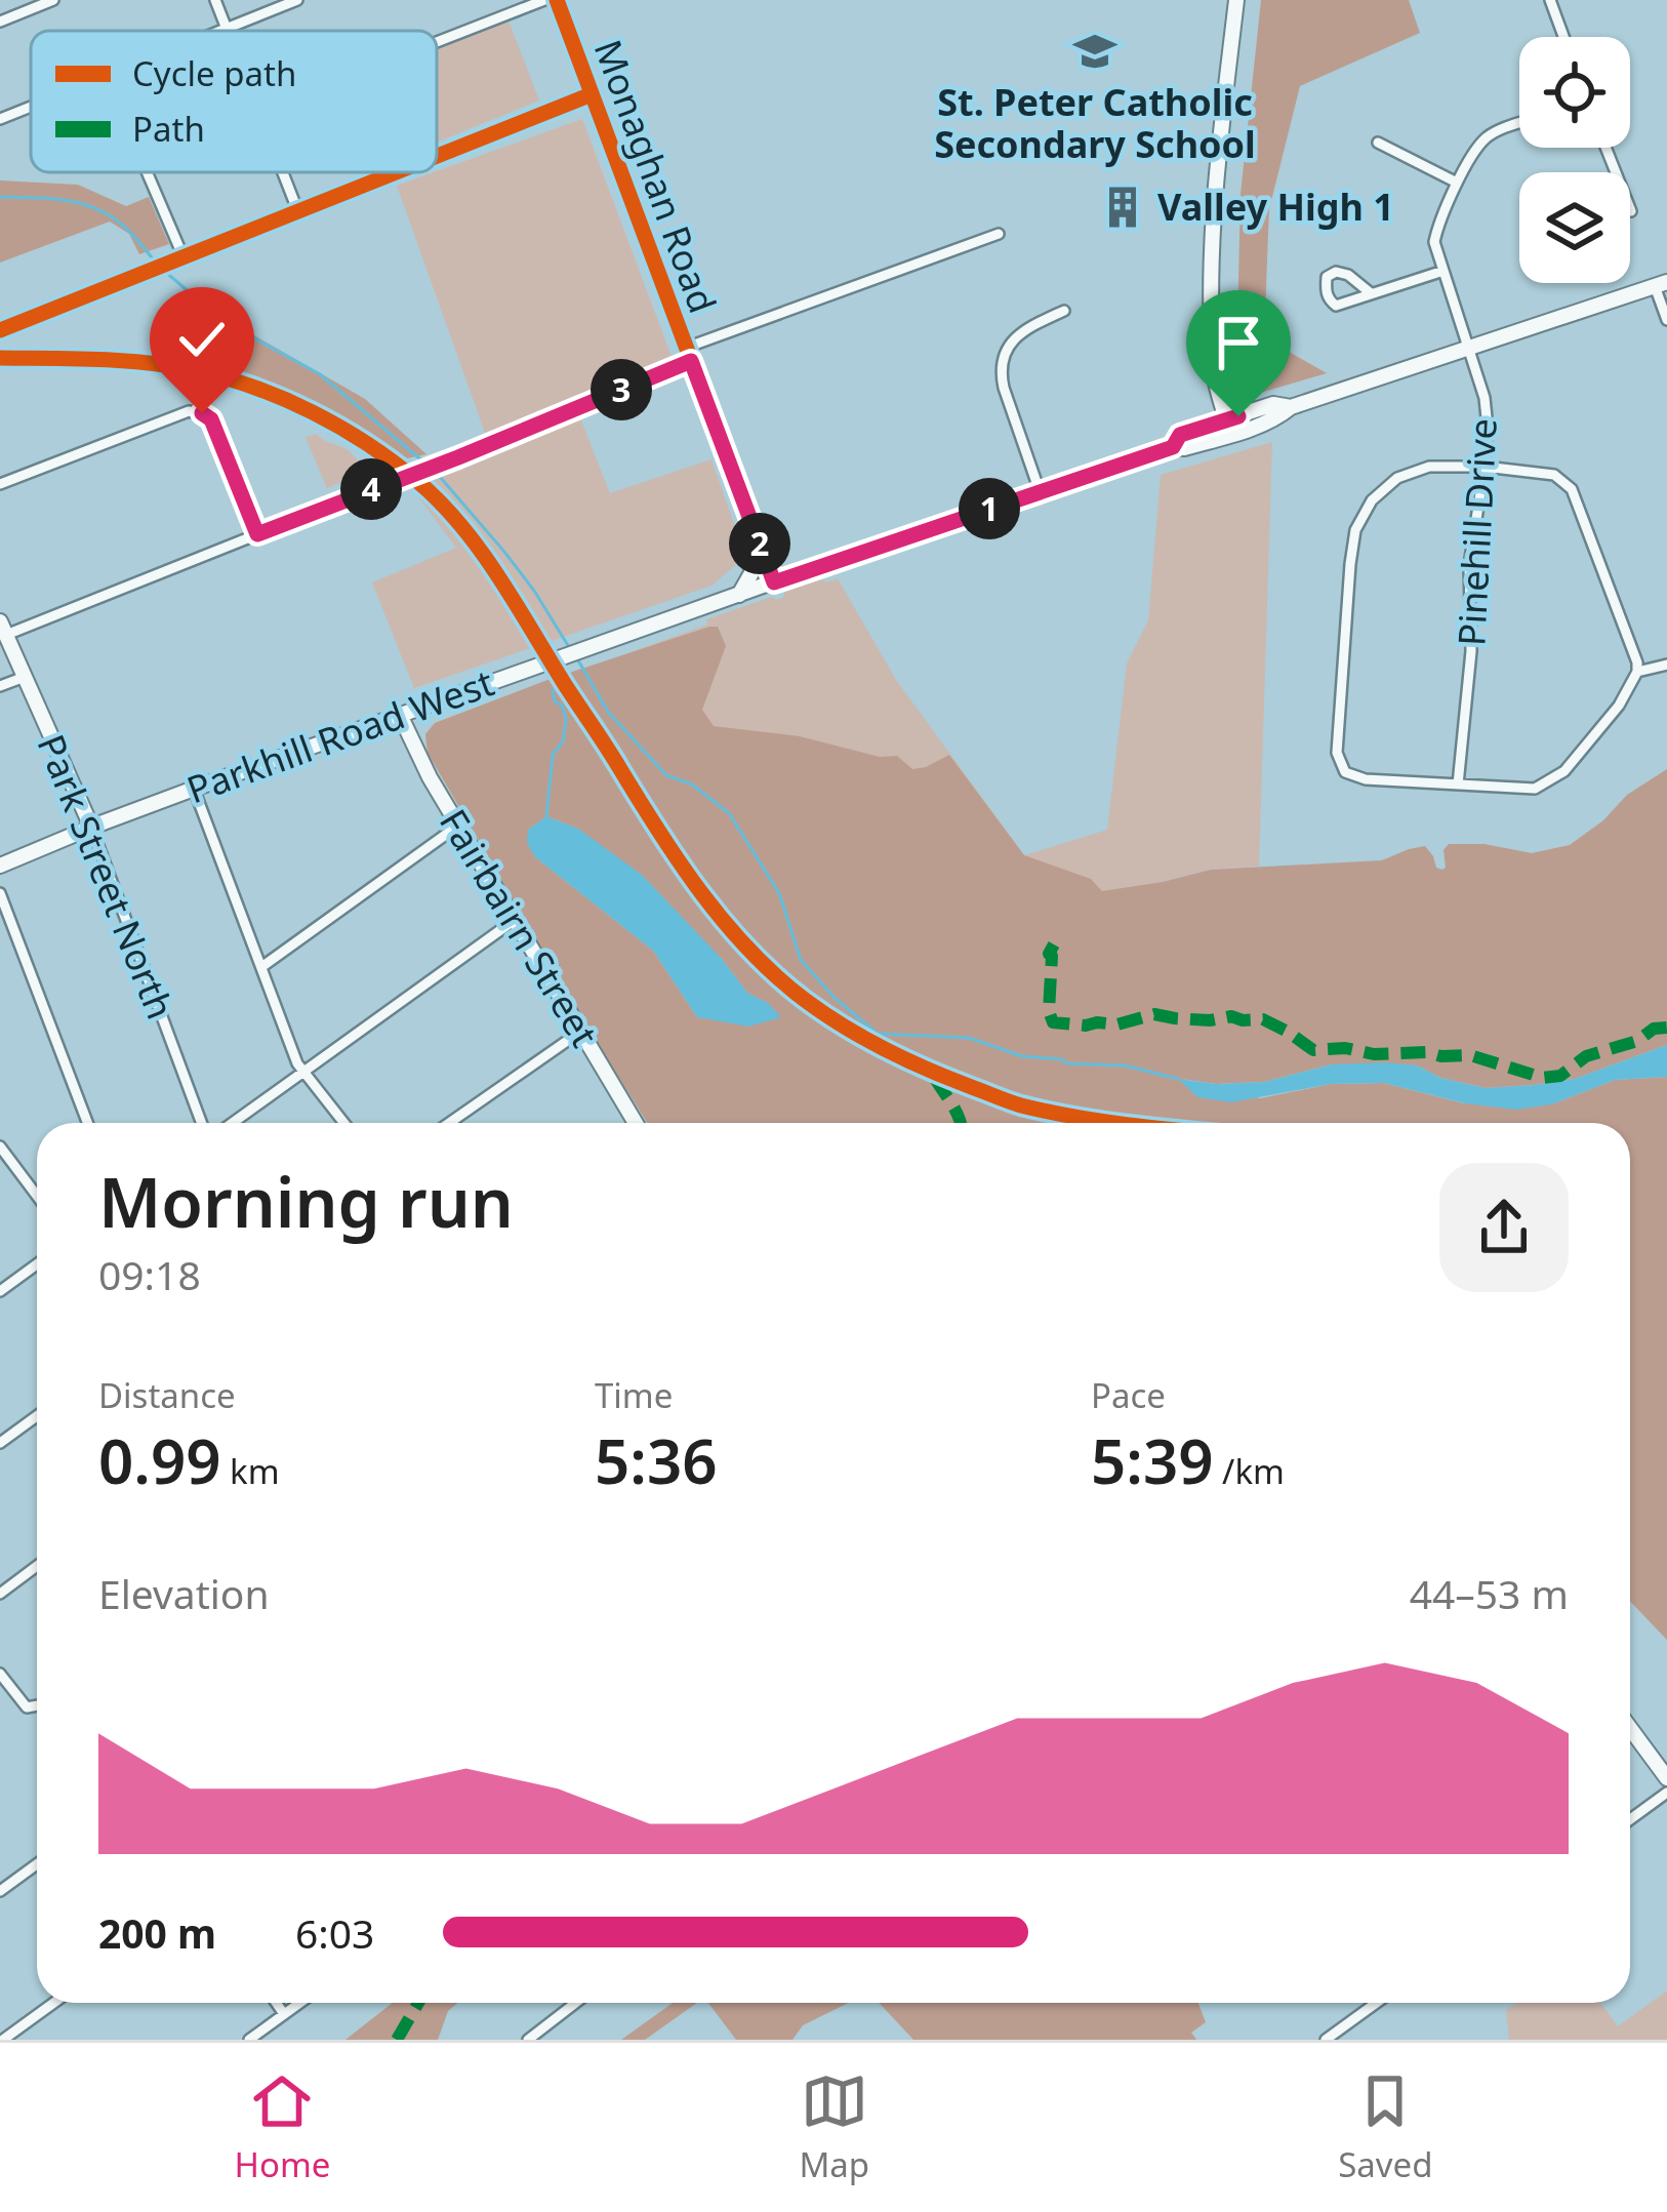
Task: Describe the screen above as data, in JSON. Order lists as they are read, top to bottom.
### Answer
{
  "streets": {
    "main road": [
      "Monaghan Road",
      "Parkhill Road West",
      "Park Street North",
      "Fairbairn Street"
    ],
    "street": ["Pinehill Drive"]
  },
  "crossings": [
    ["Monaghan Road", "Parkhill Road West"],
    ["Pinehill Drive", "Parkhill Road West"],
    ["Parkhill Road West", "Park Street North"],
    ["Parkhill Road West", "Fairbairn Street"]
  ],
  "places": {
    "school or university": ["St. Peter Catholic Secondary School"],
    "building": ["Valley High 1"]
  },
  "legend": ["Cycle path", "Path"],
  "page": {
    "pins": [
      "3",
      "4",
      "1",
      "2"
    ],
    "heading": ["Morning run", "09:18"],
    "stats": [
      ["Distance", "0.99 km"],
      ["Time", "5:36"],
      ["Pace", "5:39 /km"]
    ],
    "chart": ["Elevation", "44–53 m"],
    "list": [
      {
        "name": "200 m",
        "note": "6:03"
      }
    ],
    "tabs": ["Home", "Map", "Saved"]
  }
}
